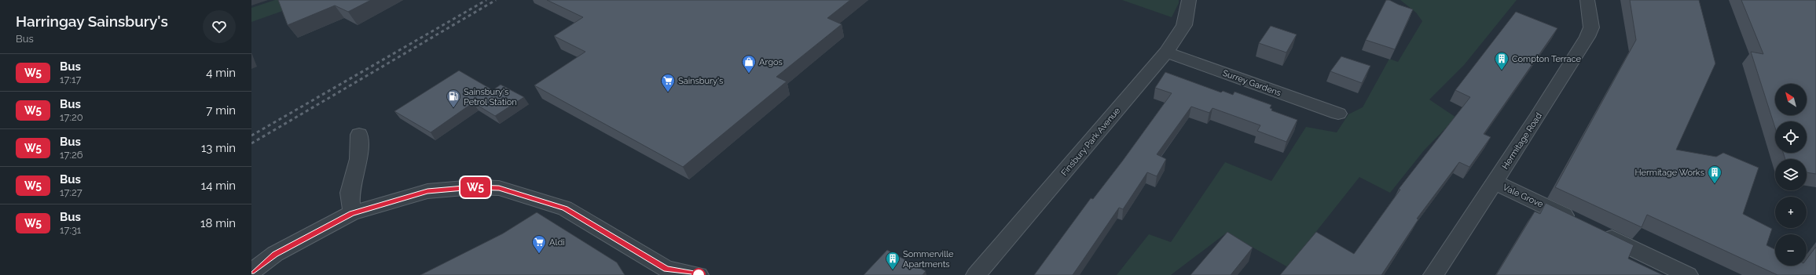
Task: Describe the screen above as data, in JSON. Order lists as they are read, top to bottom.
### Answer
{
  "streets": {
    "street": [
      "Surrey Gardens",
      "Hermitage Road",
      "Finsbury Park Avenue",
      "Vale Grove"
    ]
  },
  "crossings": [
    ["Surrey Gardens", "Finsbury Park Avenue"],
    ["Hermitage Road", "Vale Grove"]
  ],
  "places": {
    "building": ["Compton Terrace", "Hermitage Works", "Sommerville Apartments"],
    "shop": ["Argos"],
    "supermarket": ["Sainsbury's", "Aldi"],
    "fuel station": ["Sainsbury's Petrol Station"]
  },
  "lines": ["bus line W5"],
  "north": "top left",
  "page": {
    "heading": ["Harringay Sainsbury's", "Bus"],
    "on_map": "W5",
    "list": [
      {
        "mark": "W5",
        "name": "Bus",
        "note": "17:17",
        "value": "4 min"
      },
      {
        "mark": "W5",
        "name": "Bus",
        "note": "17:20",
        "value": "7 min"
      },
      {
        "mark": "W5",
        "name": "Bus",
        "note": "17:26",
        "value": "13 min"
      },
      {
        "mark": "W5",
        "name": "Bus",
        "note": "17:27",
        "value": "14 min"
      },
      {
        "mark": "W5",
        "name": "Bus",
        "note": "17:31",
        "value": "18 min"
      }
    ],
    "map_buttons": ["+", "−"]
  }
}
